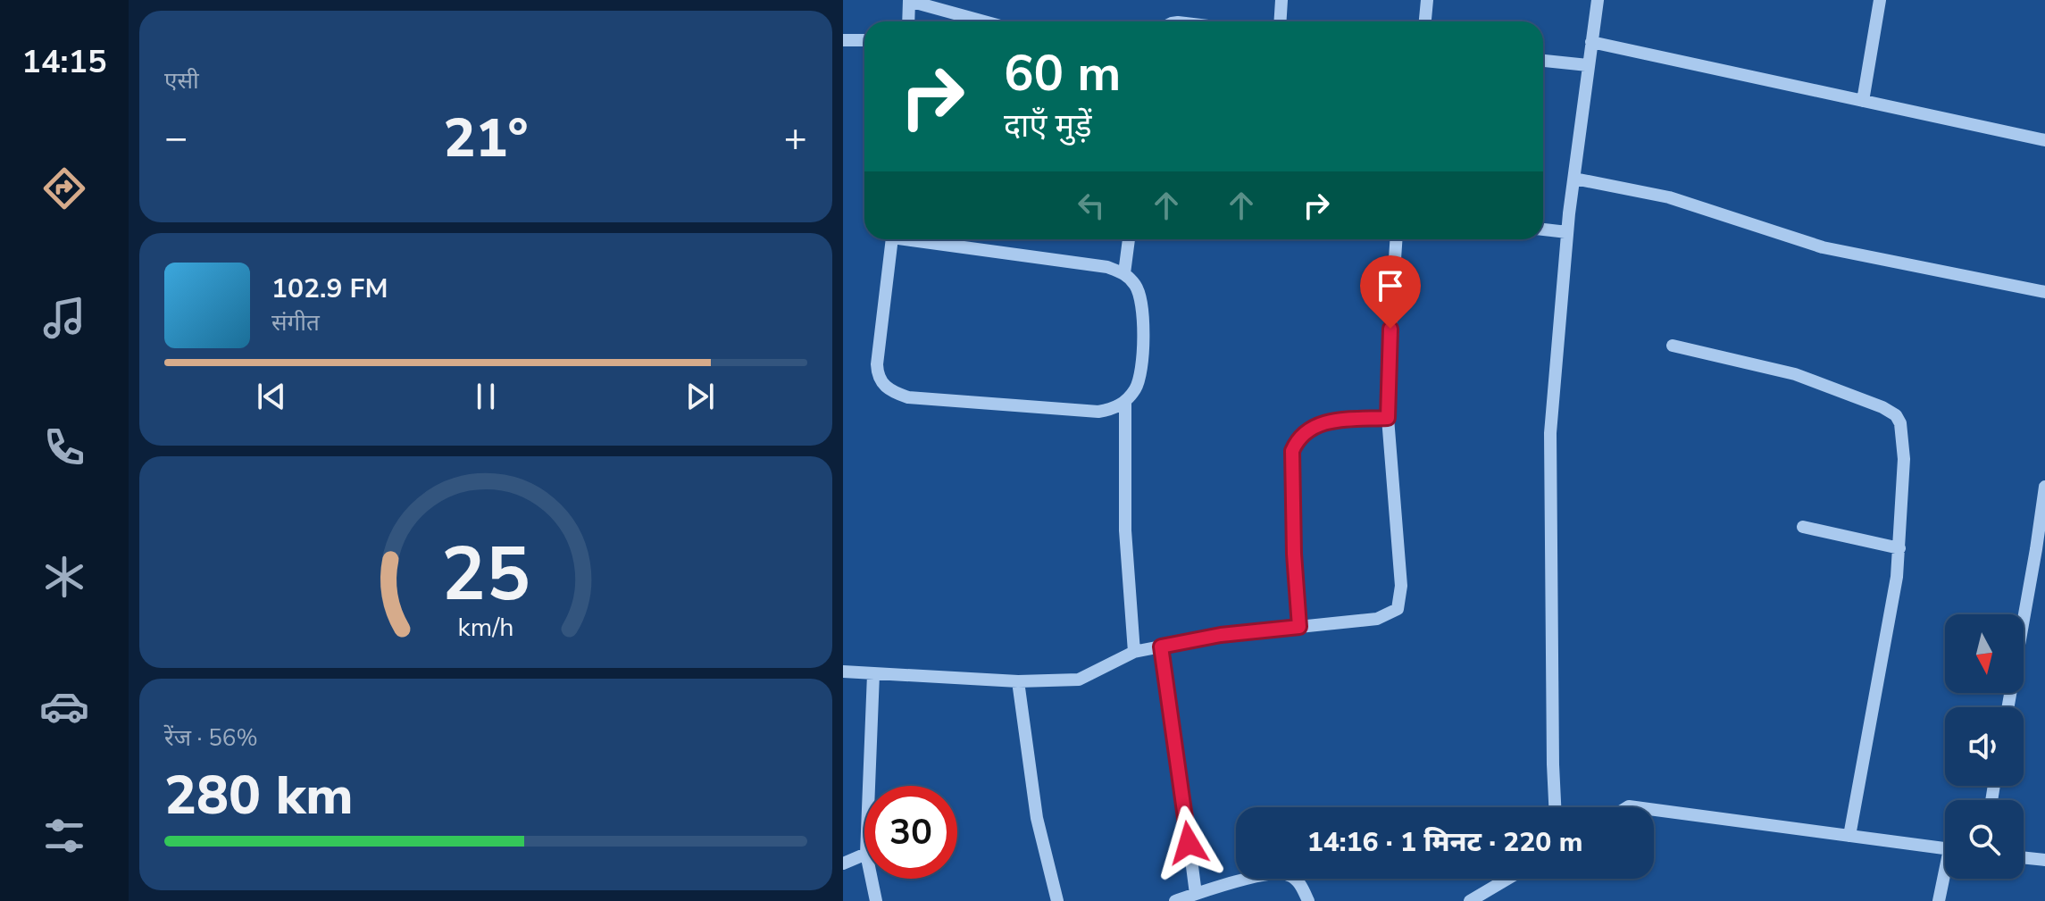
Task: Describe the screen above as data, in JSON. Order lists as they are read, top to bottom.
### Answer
{
  "north": "bottom",
  "page": {
    "tabs": "14:15",
    "tile": [
      "एसी",
      ["रेंज · 56%", "280 km"]
    ],
    "turn": ["60 m", "दाएँ मुड़ें"],
    "heat": ["−", "21°", "+"],
    "song": ["102.9 FM", "संगीत"],
    "limit": "30",
    "trip": "14:16 · 1 मिनट · 220 m",
    "gauge": ["25", "km/h"]
  }
}
